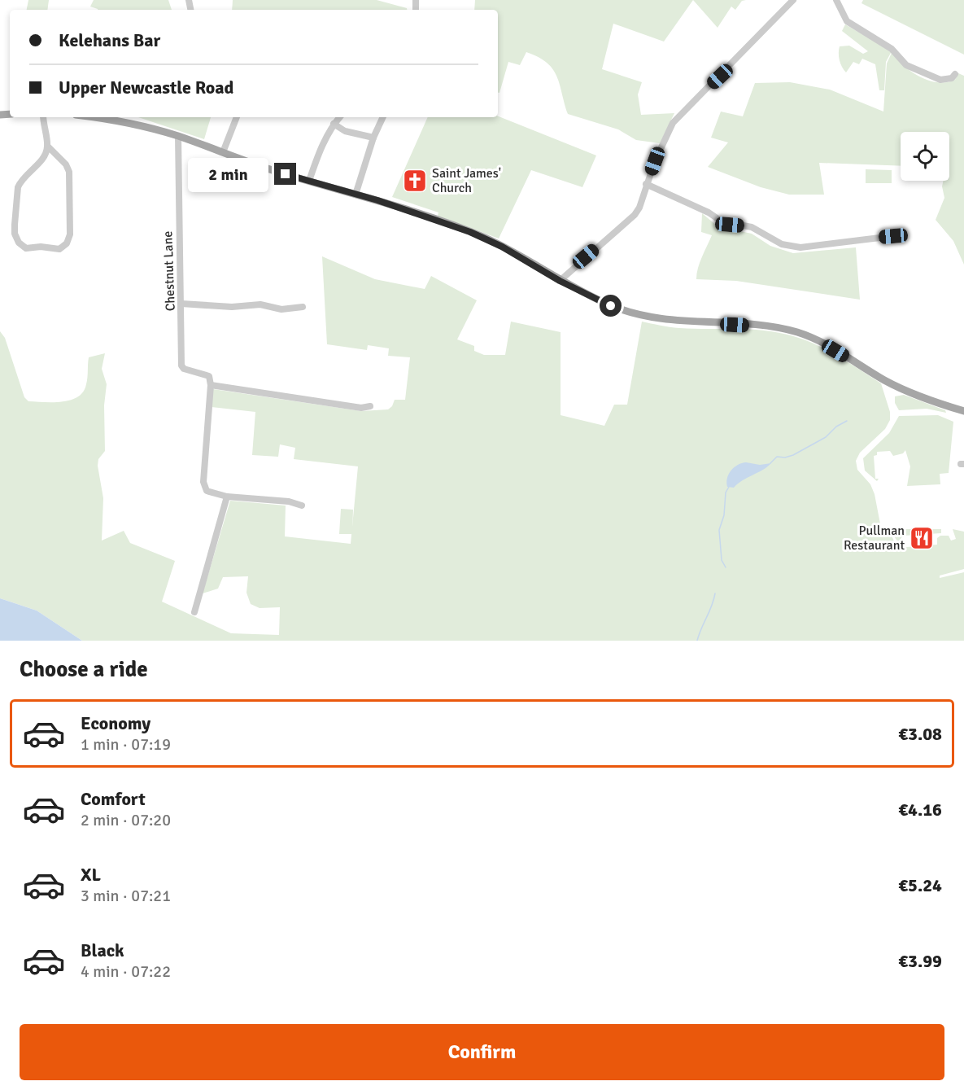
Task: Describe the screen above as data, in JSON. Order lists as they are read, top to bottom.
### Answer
{
  "streets": {
    "street": ["Chestnut Lane"]
  },
  "places": {
    "church": ["Saint James' Church"],
    "restaurant": ["Pullman Restaurant"]
  },
  "page": {
    "banner": ["Kelehans Bar", "Upper Newcastle Road"],
    "bubble": "2 min",
    "heading": "Choose a ride",
    "list": [
      {
        "name": "Economy",
        "note": "1 min · 07:19",
        "value": "€3.08"
      },
      {
        "name": "Comfort",
        "note": "2 min · 07:20",
        "value": "€4.16"
      },
      {
        "name": "XL",
        "note": "3 min · 07:21",
        "value": "€5.24"
      },
      {
        "name": "Black",
        "note": "4 min · 07:22",
        "value": "€3.99"
      }
    ],
    "buttons": "Confirm"
  }
}
